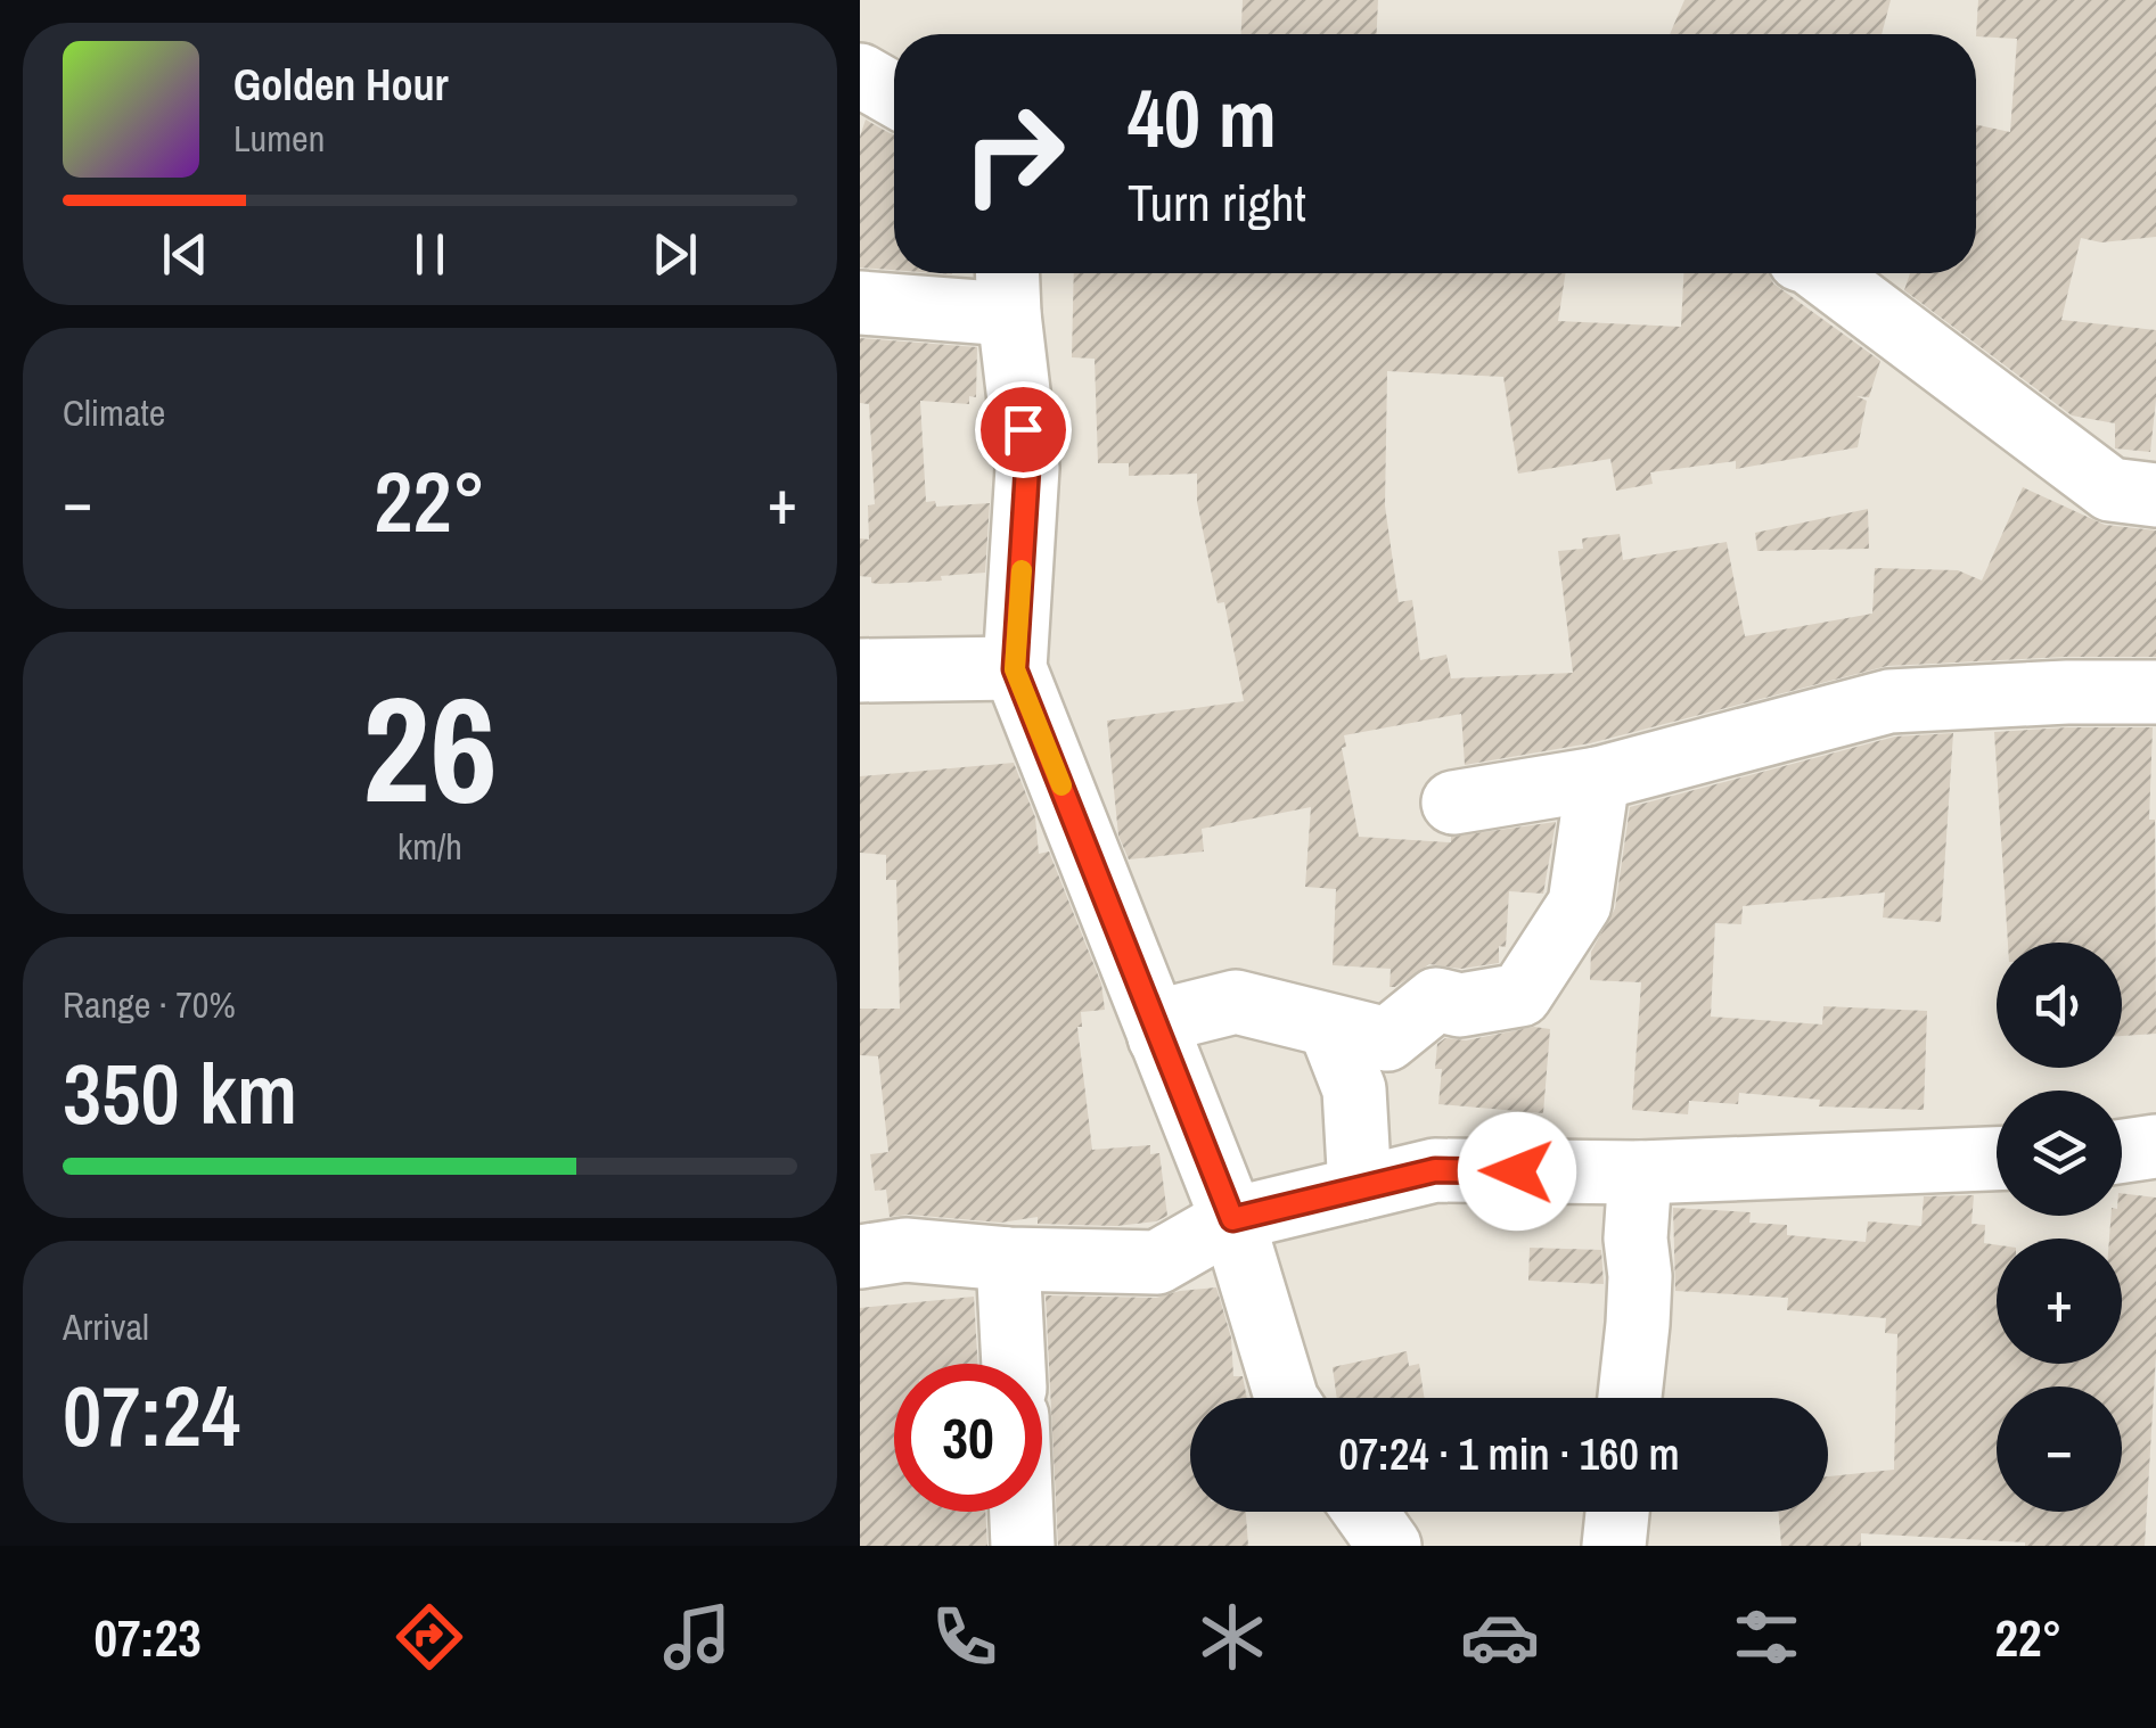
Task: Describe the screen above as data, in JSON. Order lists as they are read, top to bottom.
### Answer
{
  "page": {
    "turn": ["40 m", "Turn right"],
    "song": ["Golden Hour", "Lumen"],
    "tile": [
      "Climate",
      ["26", "km/h"],
      ["Range · 70%", "350 km"],
      ["Arrival", "07:24"]
    ],
    "heat": ["−", "22°", "+"],
    "map_buttons": ["+", "−"],
    "limit": "30",
    "trip": "07:24 · 1 min · 160 m",
    "tabs": ["07:23", "22°"]
  }
}
